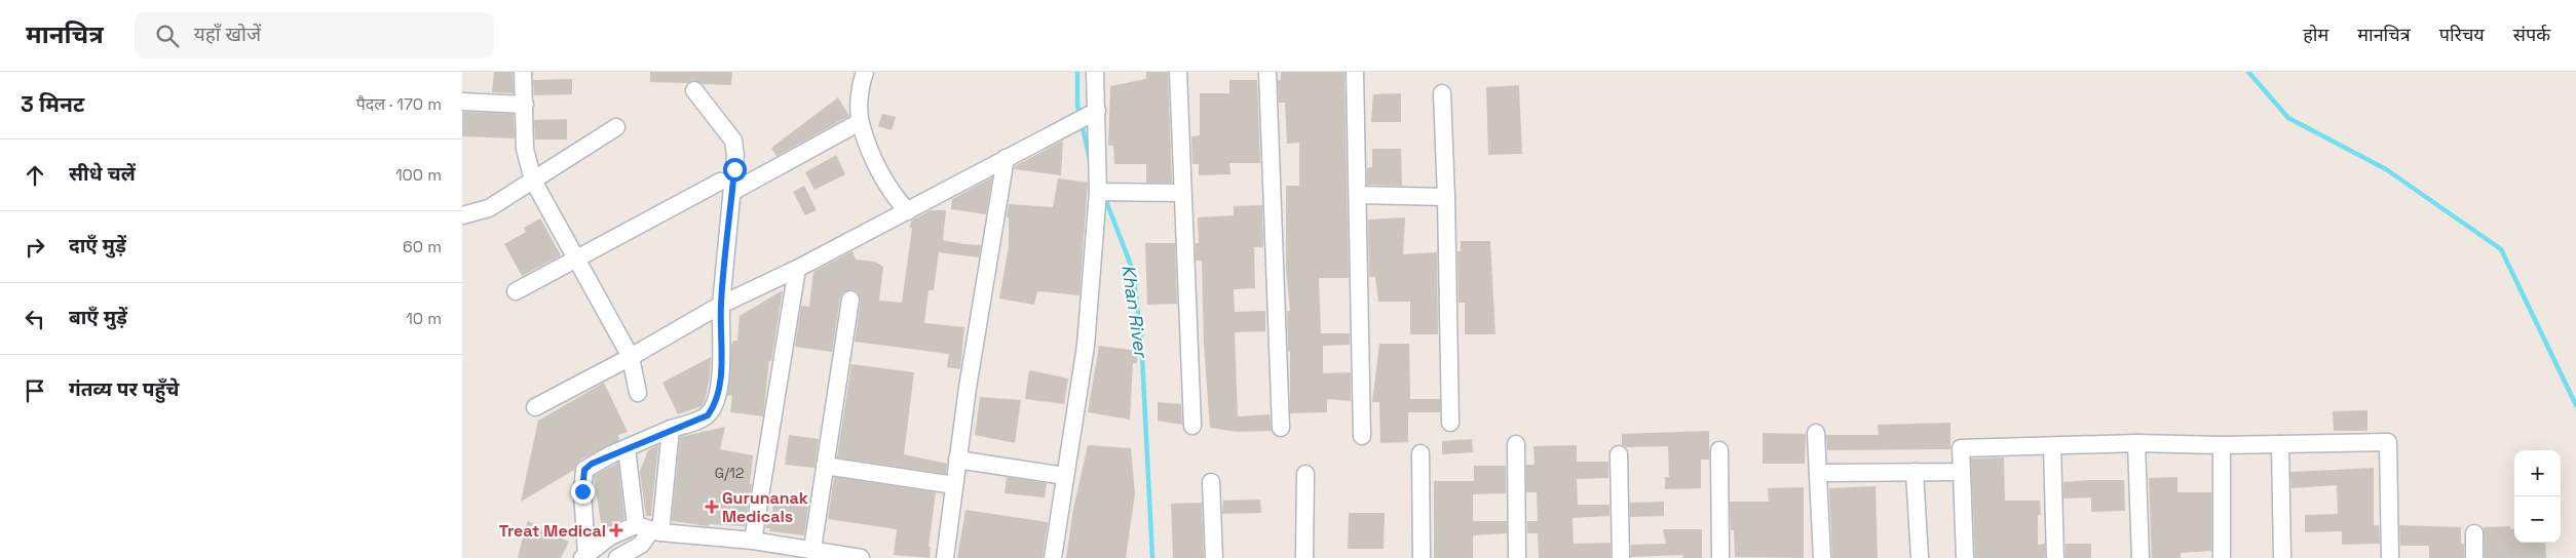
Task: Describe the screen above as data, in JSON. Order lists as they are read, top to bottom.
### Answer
{
  "water": ["Khan River"],
  "places": {
    "health": ["Gurunanak Medicals", "Treat Medical"]
  },
  "house_numbers": ["G/12"],
  "page": {
    "header": "मानचित्र",
    "search": "यहाँ खोजें",
    "nav": [
      "होम",
      "मानचित्र",
      "परिचय",
      "संपर्क"
    ],
    "heading": ["3 मिनट", "पैदल · 170 m"],
    "list": [
      ["सीधे चलें", "100 m"],
      ["दाएँ मुड़ें", "60 m"],
      ["बाएँ मुड़ें", "10 m"],
      "गंतव्य पर पहुँचे"
    ],
    "map_buttons": ["+", "−"]
  }
}
